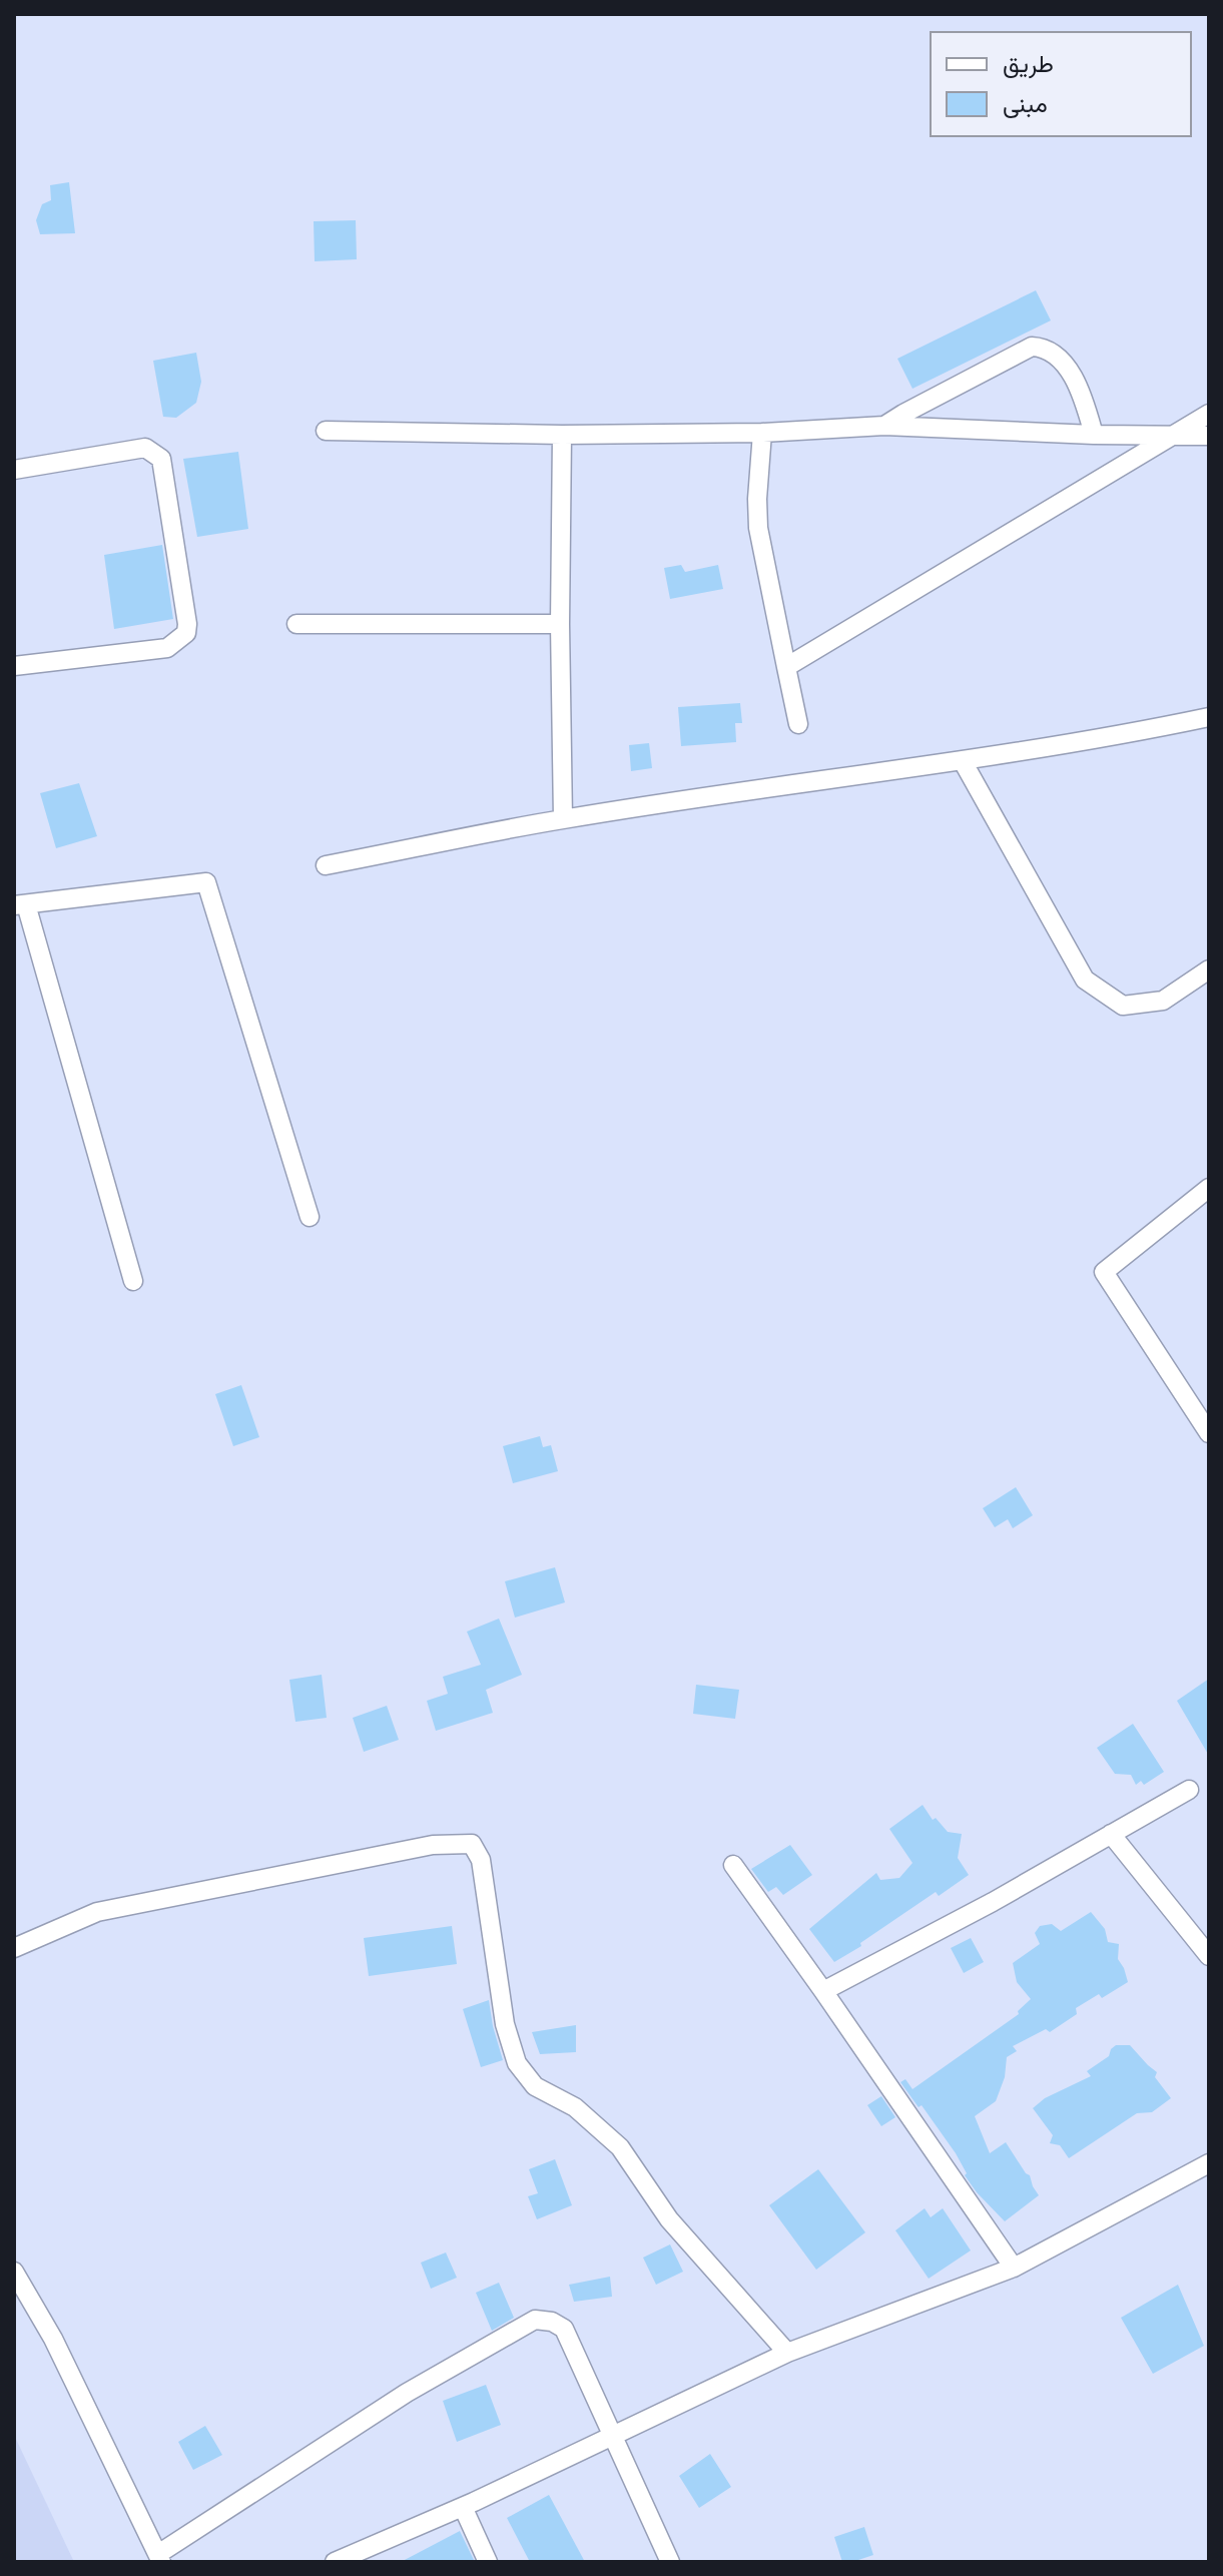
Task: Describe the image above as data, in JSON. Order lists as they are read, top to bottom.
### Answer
{
  "legend": ["طريق", "مبنى"]
}
